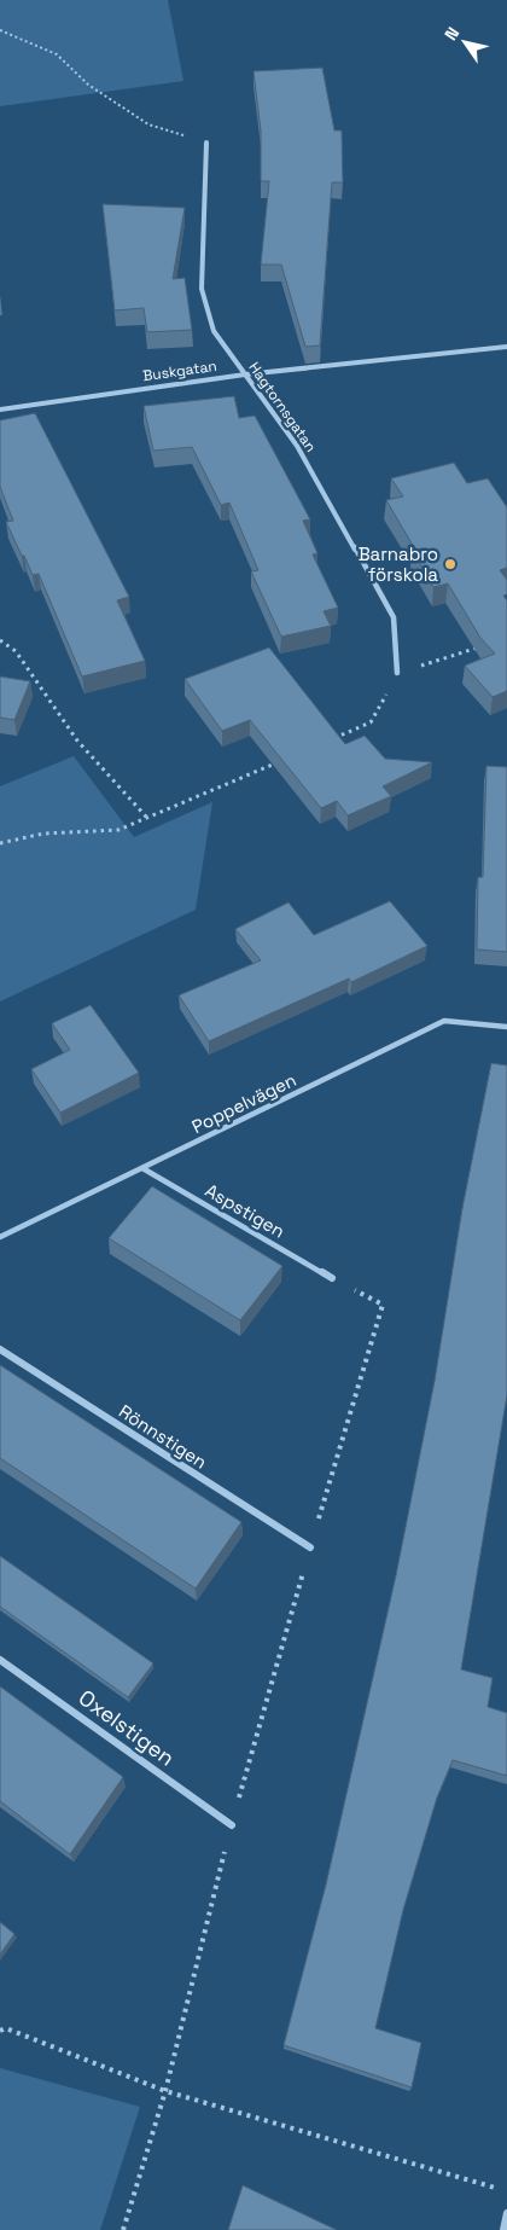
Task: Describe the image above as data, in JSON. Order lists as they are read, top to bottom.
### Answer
{
  "streets": {
    "street": [
      "Buskgatan",
      "Hagtornsgatan",
      "Poppelvägen",
      "Aspstigen",
      "Rönnstigen",
      "Oxelstigen"
    ]
  },
  "crossings": [
    ["Buskgatan", "Hagtornsgatan"],
    ["Poppelvägen", "Aspstigen"]
  ],
  "places": ["Barnabro förskola"],
  "north": "top left"
}
